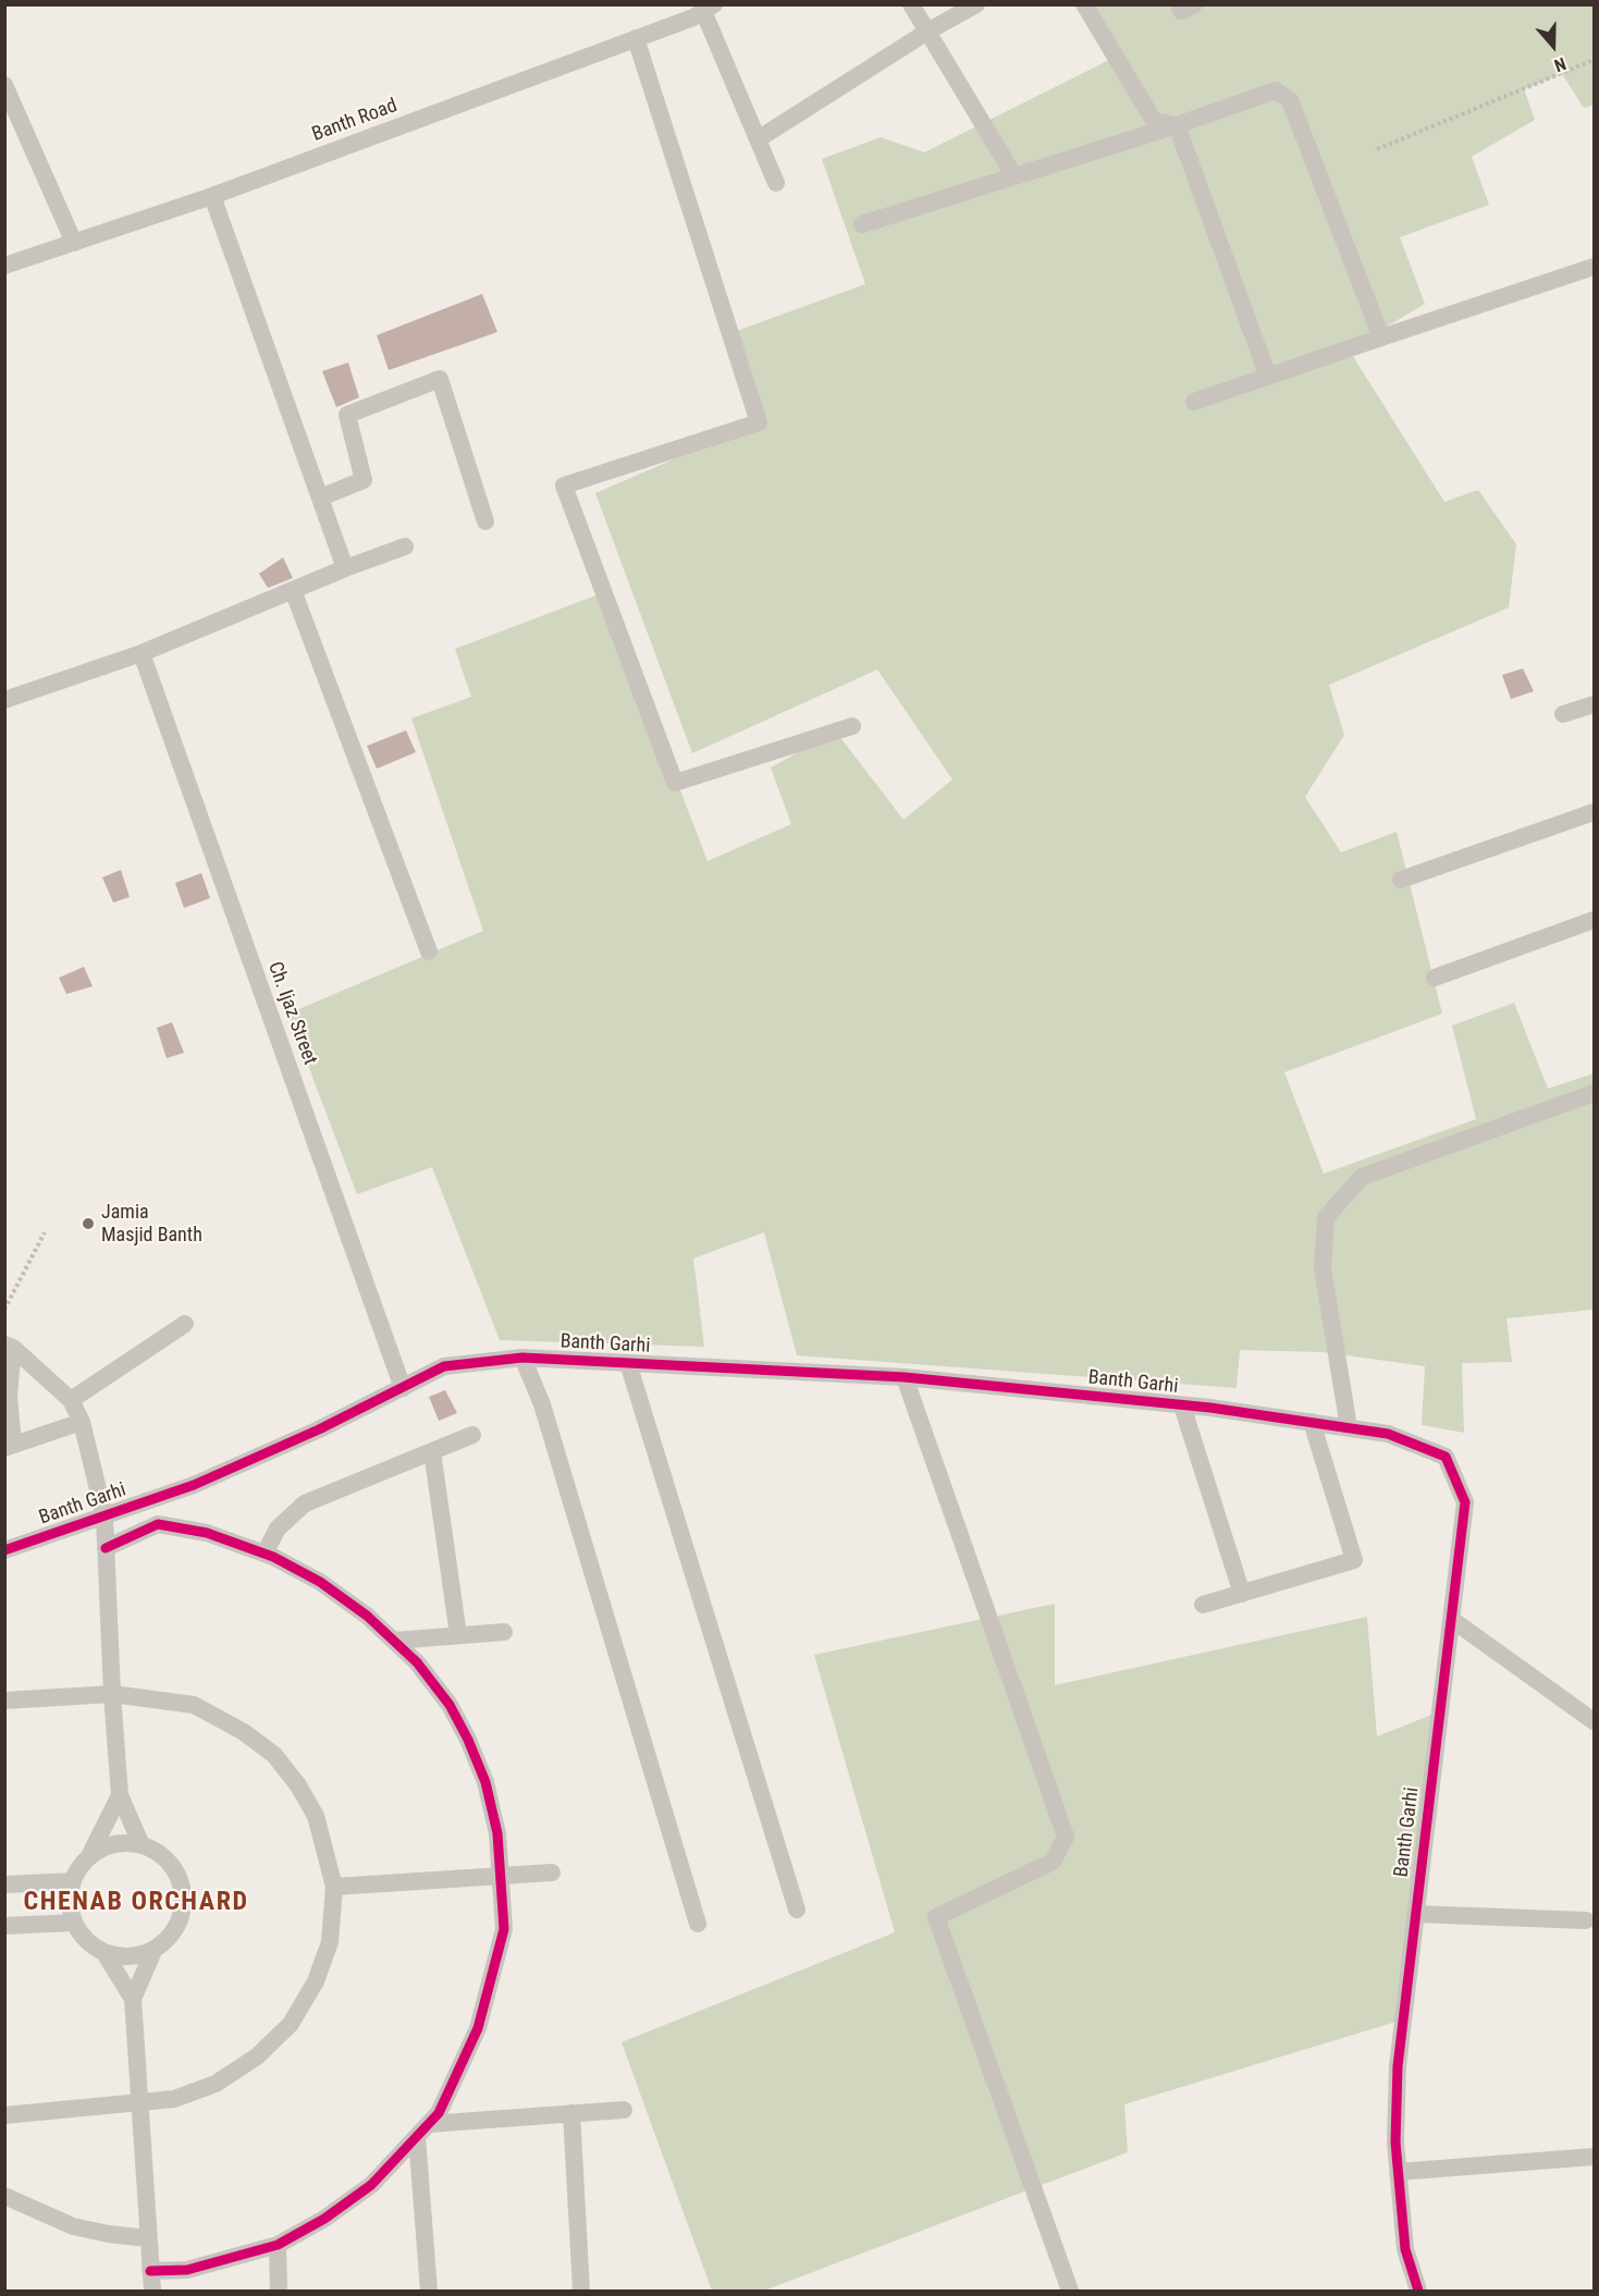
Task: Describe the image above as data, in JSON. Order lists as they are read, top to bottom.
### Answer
{
  "streets": {
    "street": ["Banth Road", "Ch. Ijaz Street", "Banth Garhi"]
  },
  "crossings": [
    ["Ch. Ijaz Street", "Banth Garhi"]
  ],
  "districts": ["CHENAB ORCHARD"],
  "places": ["Jamia Masjid Banth"],
  "north": "bottom"
}
